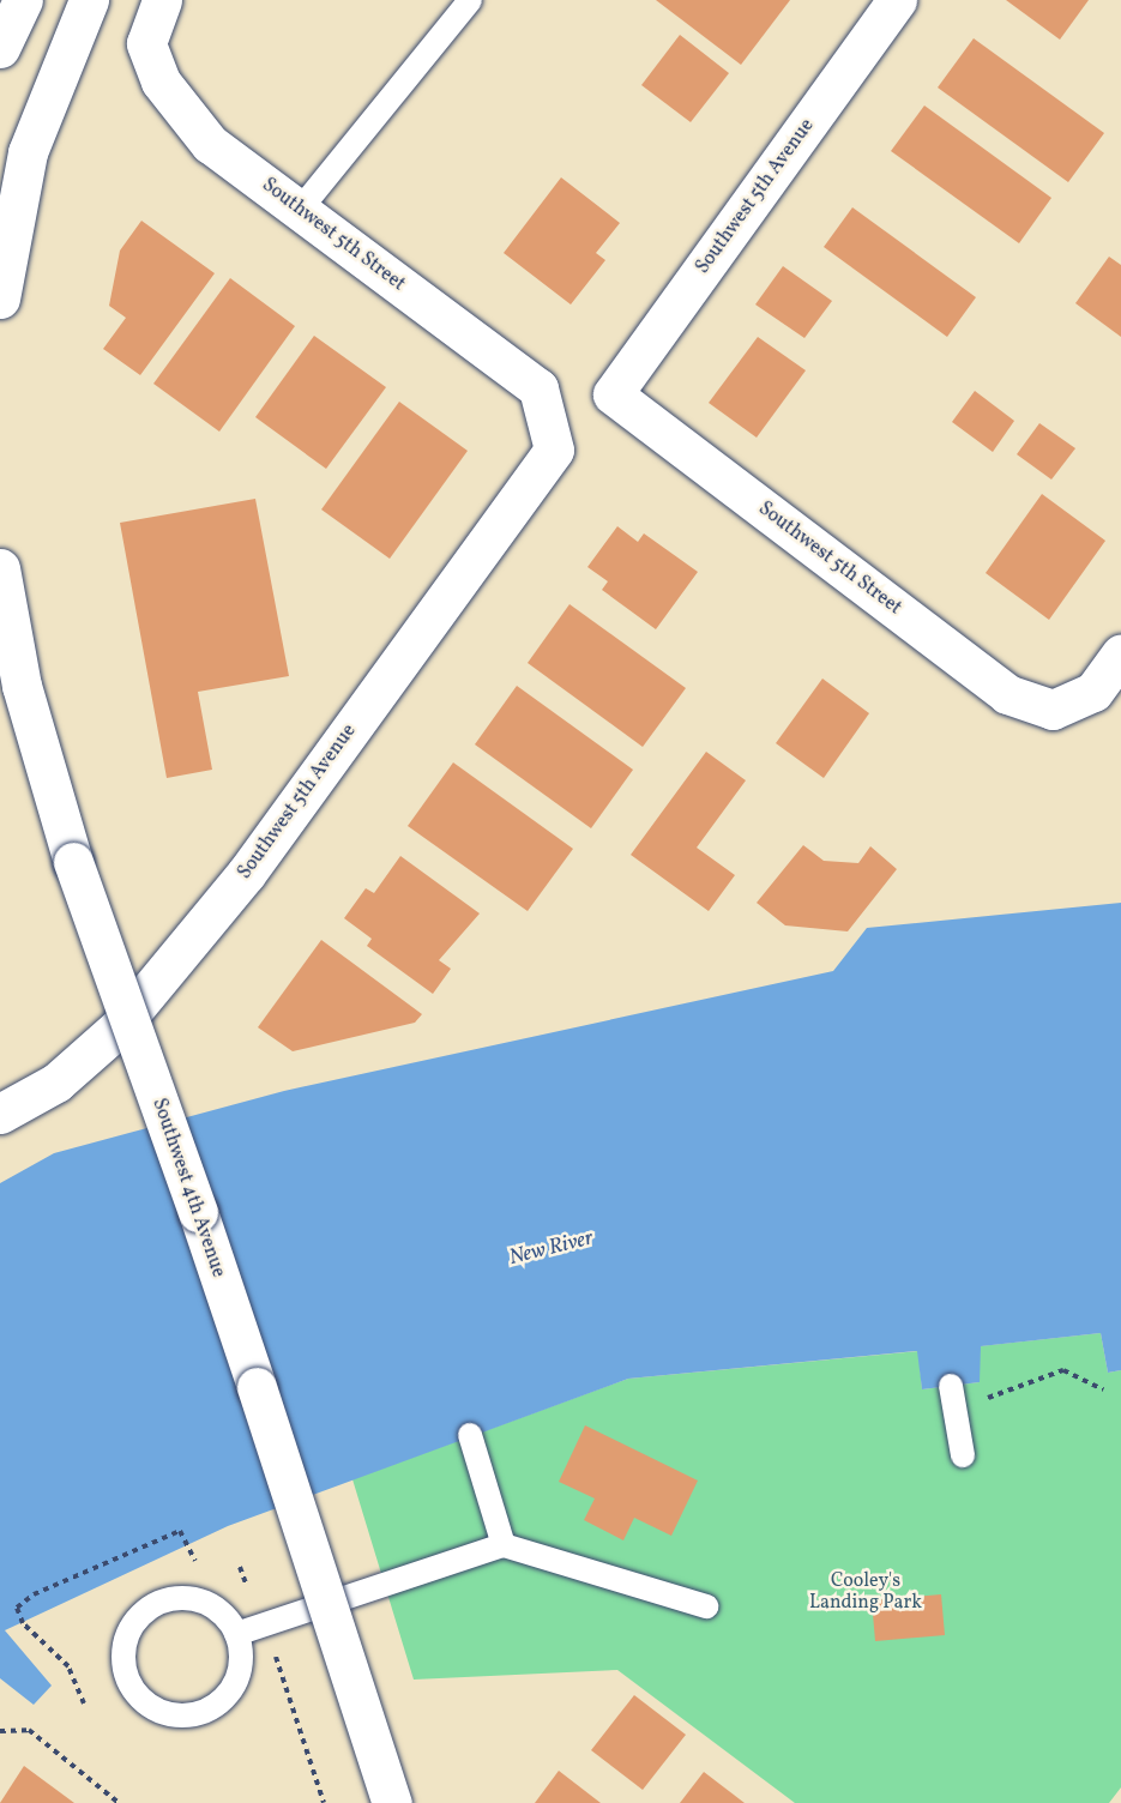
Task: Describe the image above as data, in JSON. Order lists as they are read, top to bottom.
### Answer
{
  "streets": {
    "street": ["Southwest 5th Avenue", "Southwest 5th Street", "Southwest 4th Avenue"]
  },
  "crossings": [
    ["Southwest 5th Avenue", "Southwest 5th Street"]
  ],
  "water": ["New River"],
  "parks": ["Cooley's Landing Park"]
}
